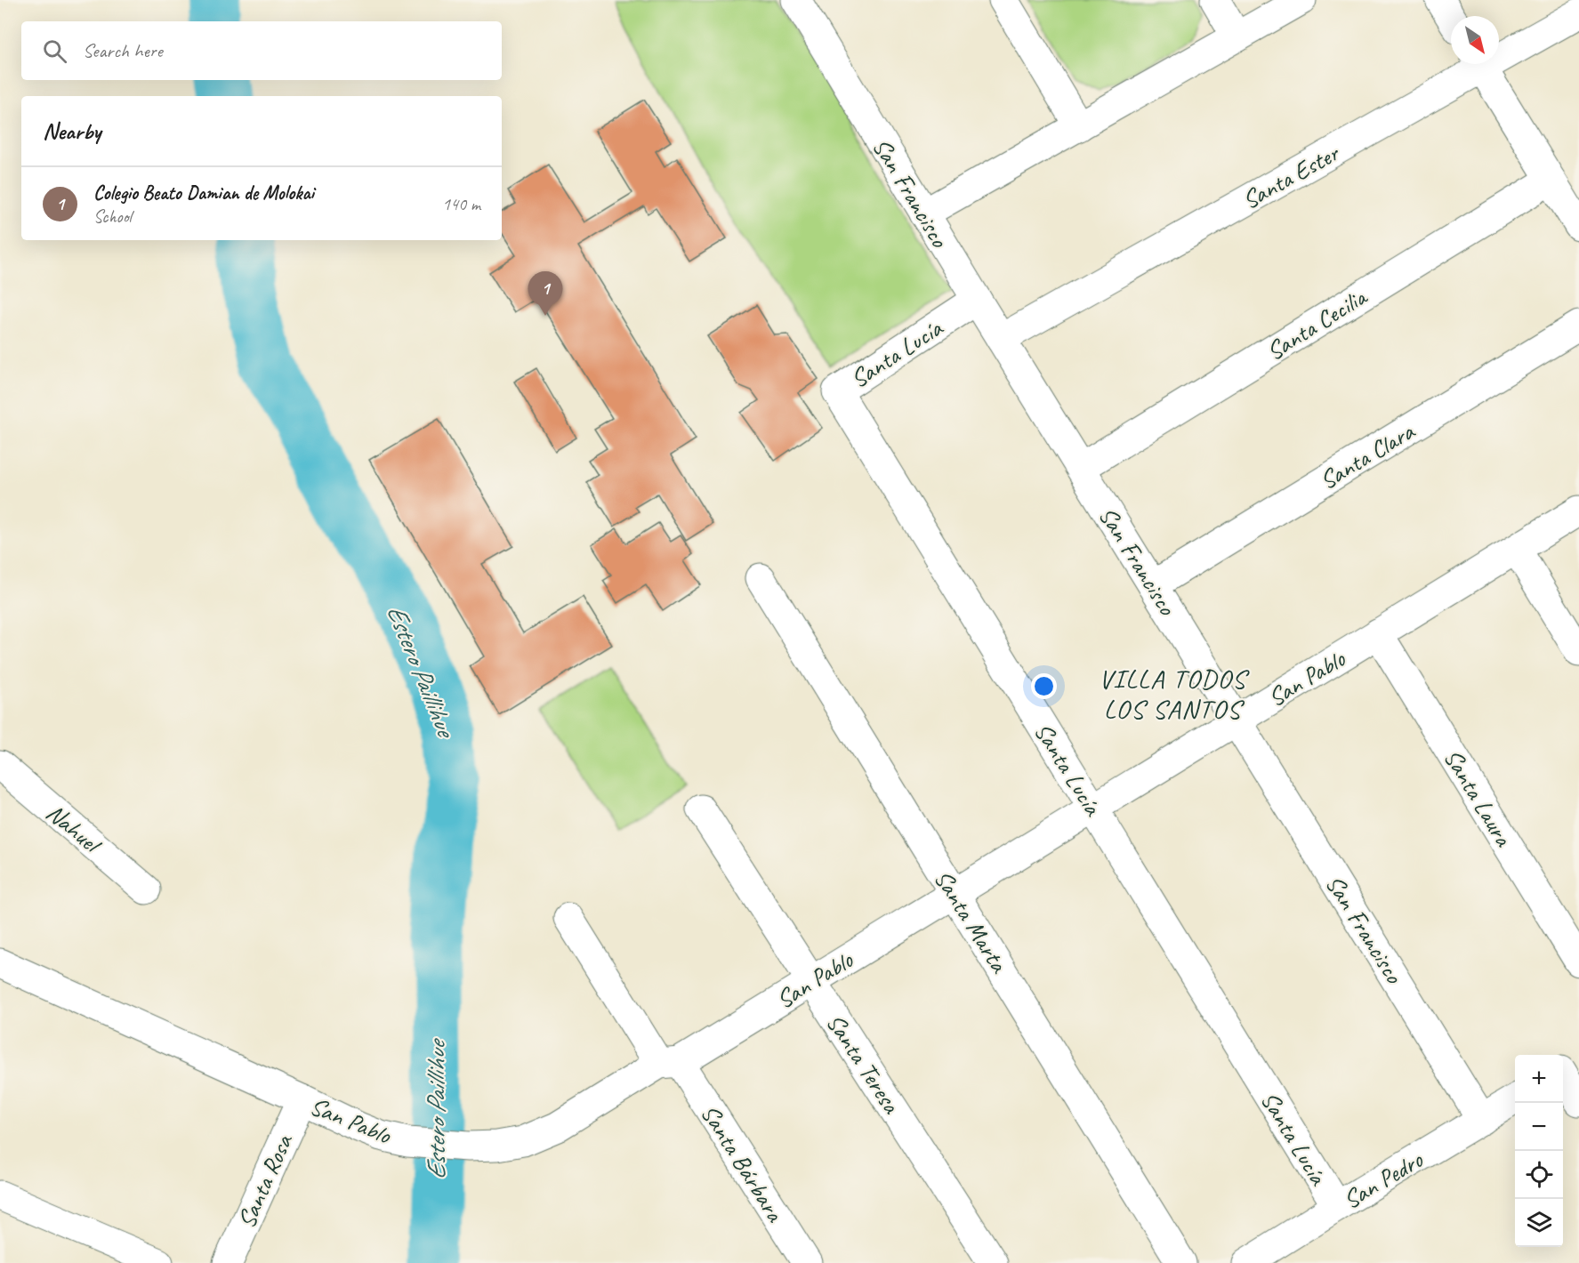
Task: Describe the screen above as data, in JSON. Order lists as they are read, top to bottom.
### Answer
{
  "streets": {
    "street": [
      "Santa Ester",
      "San Francisco",
      "Santa Cecilia",
      "Santa Lucía",
      "Santa Clara",
      "San Pablo",
      "Santa Laura",
      "Nahuel",
      "Santa Marta",
      "Santa Teresa",
      "Santa Bárbara",
      "San Pedro",
      "Santa Rosa"
    ]
  },
  "crossings": [
    ["Santa Ester", "San Francisco"],
    ["San Francisco", "Santa Cecilia"],
    ["San Francisco", "Santa Lucía"],
    ["San Francisco", "Santa Clara"],
    ["San Francisco", "San Pablo"],
    ["San Francisco", "San Pedro"],
    ["Santa Lucía", "San Pablo"],
    ["Santa Lucía", "San Pedro"],
    ["San Pablo", "Santa Laura"],
    ["San Pablo", "Santa Marta"],
    ["San Pablo", "Santa Teresa"],
    ["San Pablo", "Santa Bárbara"],
    ["San Pablo", "Santa Rosa"]
  ],
  "districts": ["VILLA TODOS LOS SANTOS"],
  "water": ["Estero Paillihue"],
  "north": "bottom right",
  "page": {
    "search": "Search here",
    "heading": "Nearby",
    "list": [
      {
        "mark": "1",
        "name": "Colegio Beato Damian de Molokai",
        "note": "School",
        "value": "140 m"
      }
    ],
    "pins": "1",
    "map_buttons": ["+", "−"]
  }
}
